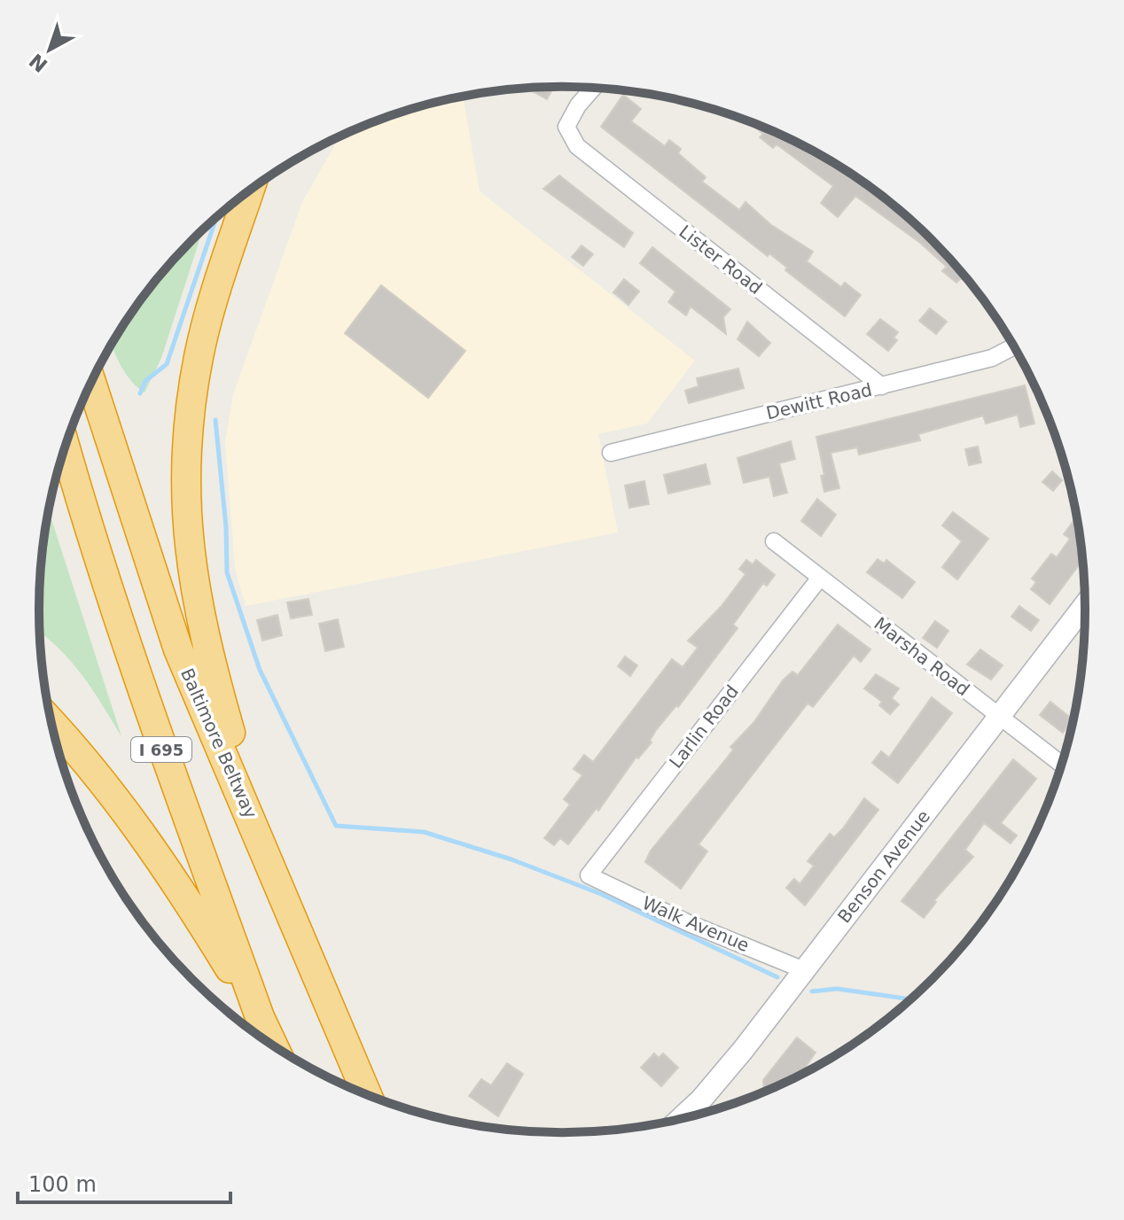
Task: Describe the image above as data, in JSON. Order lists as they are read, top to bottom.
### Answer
{
  "streets": {
    "highway": ["Baltimore Beltway", "I 695"],
    "street": [
      "Lister Road",
      "Dewitt Road",
      "Marsha Road",
      "Larlin Road",
      "Benson Avenue",
      "Walk Avenue"
    ]
  },
  "crossings": [
    ["Lister Road", "Dewitt Road"],
    ["Marsha Road", "Larlin Road"],
    ["Marsha Road", "Benson Avenue"],
    ["Larlin Road", "Walk Avenue"],
    ["Benson Avenue", "Walk Avenue"]
  ],
  "scale_bar": "100 m",
  "north": "bottom left"
}
